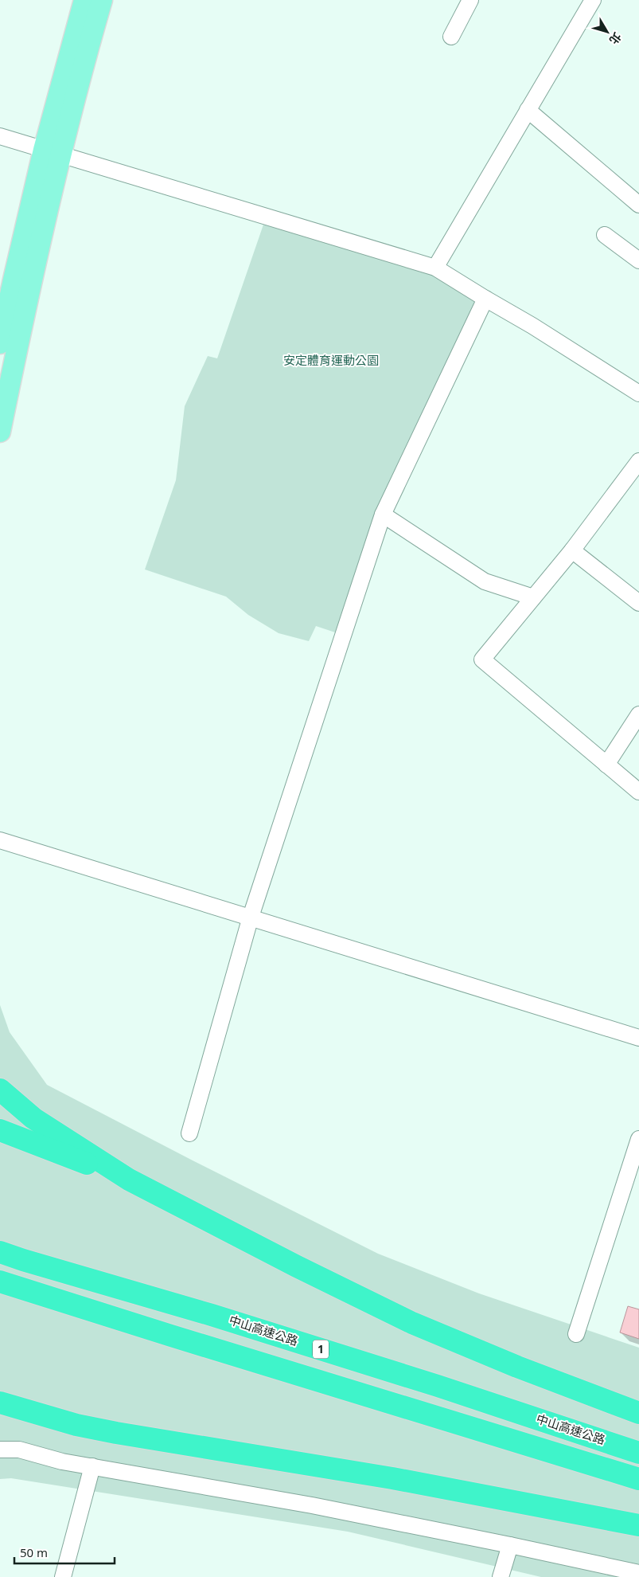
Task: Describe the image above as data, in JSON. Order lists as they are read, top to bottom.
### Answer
{
  "streets": {
    "highway": ["中山高速公路", "1"]
  },
  "parks": ["安定體育運動公園"],
  "scale_bar": "50 m",
  "north": "bottom right"
}
